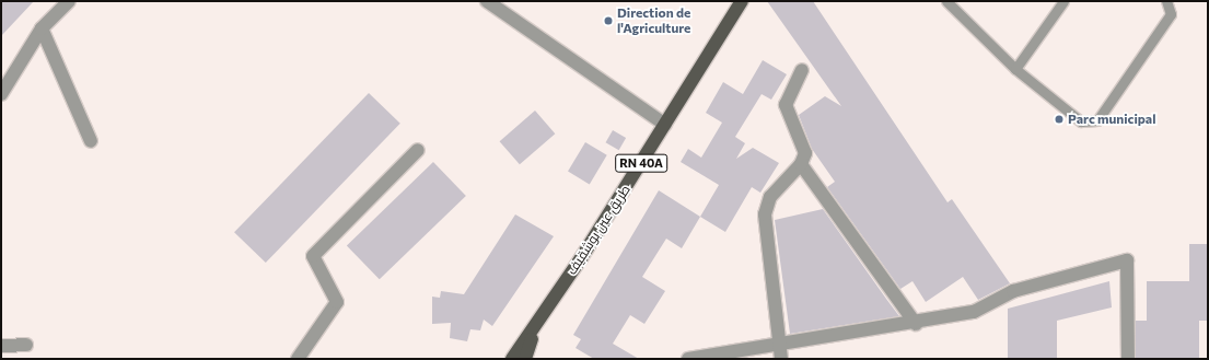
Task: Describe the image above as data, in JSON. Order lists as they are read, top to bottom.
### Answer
{
  "streets": {
    "main road": ["RN 40A", "طريق عين بوشقيف"]
  },
  "crossings": [
    ["RN 40A", "طريق عين بوشقيف"]
  ],
  "places": ["Direction de l'Agriculture", "Parc municipal"]
}
